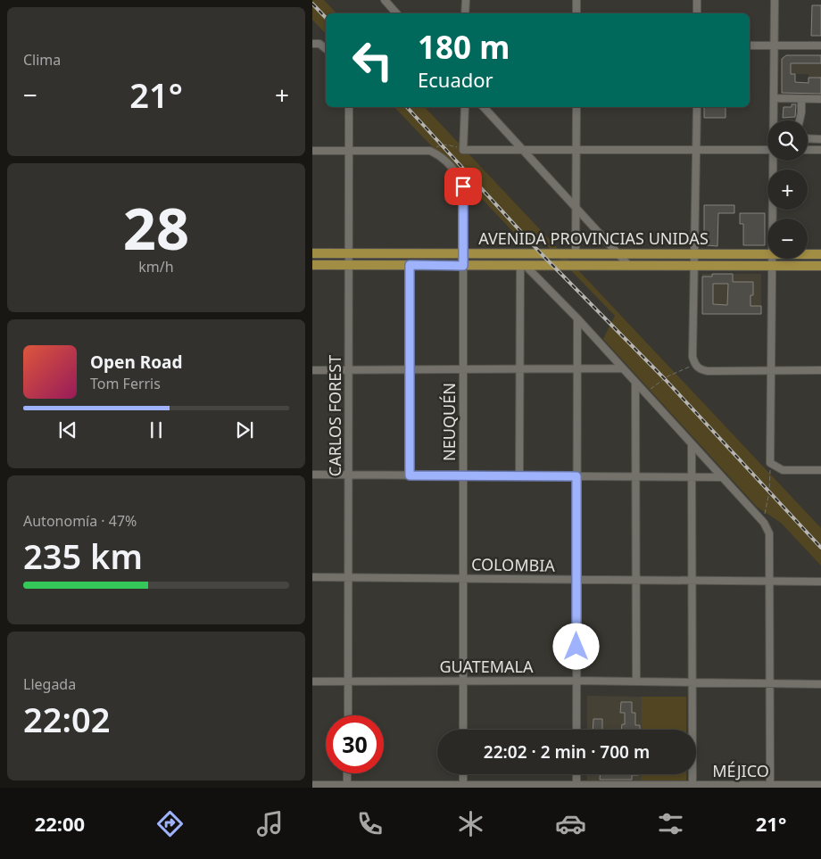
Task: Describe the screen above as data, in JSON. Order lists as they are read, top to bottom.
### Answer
{
  "streets": {
    "main road": ["AVENIDA PROVINCIAS UNIDAS"],
    "street": [
      "CARLOS FOREST",
      "NEUQUÉN",
      "COLOMBIA",
      "GUATEMALA",
      "MÉJICO"
    ]
  },
  "crossings": [
    ["AVENIDA PROVINCIAS UNIDAS", "CARLOS FOREST"],
    ["AVENIDA PROVINCIAS UNIDAS", "NEUQUÉN"],
    ["CARLOS FOREST", "COLOMBIA"],
    ["CARLOS FOREST", "GUATEMALA"],
    ["NEUQUÉN", "COLOMBIA"],
    ["NEUQUÉN", "GUATEMALA"]
  ],
  "page": {
    "tile": [
      "Clima",
      ["28", "km/h"],
      ["Autonomía · 47%", "235 km"],
      ["Llegada", "22:02"]
    ],
    "turn": ["180 m", "Ecuador"],
    "heat": ["−", "21°", "+"],
    "map_buttons": ["+", "−"],
    "song": ["Open Road", "Tom Ferris"],
    "limit": "30",
    "trip": "22:02 · 2 min · 700 m",
    "tabs": ["22:00", "21°"]
  }
}
